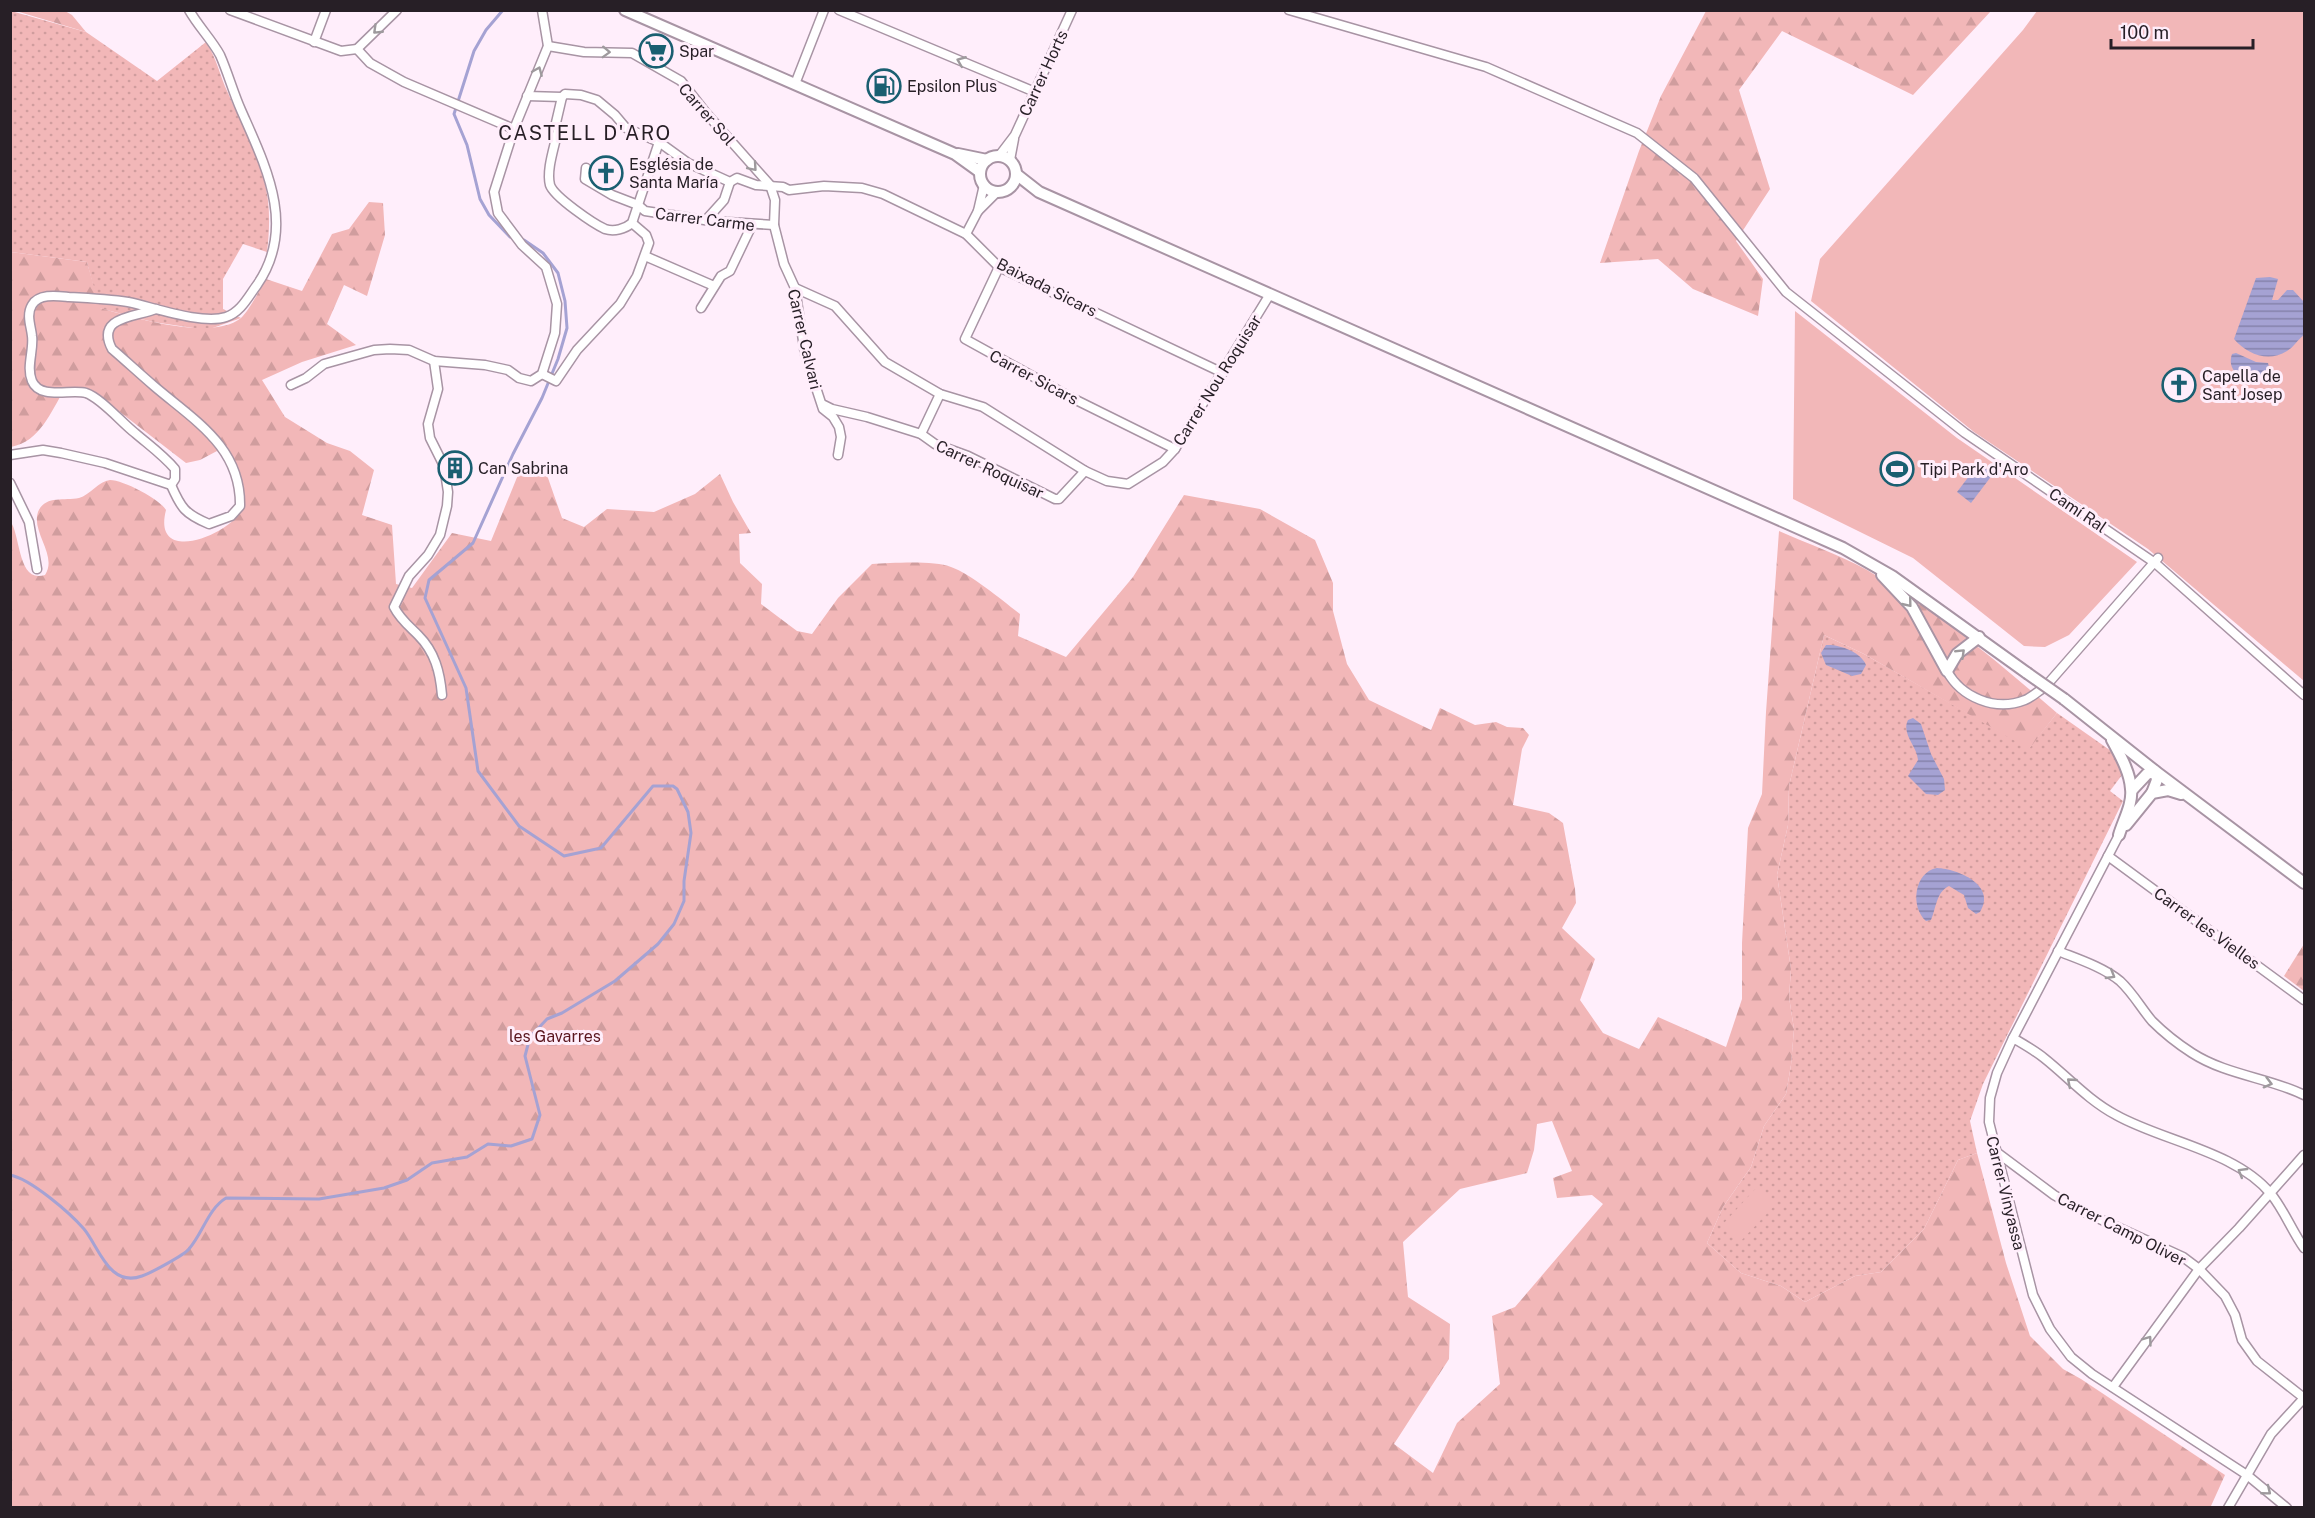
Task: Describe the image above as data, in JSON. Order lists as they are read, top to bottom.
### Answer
{
  "streets": {
    "street": [
      "Carrer Horts",
      "Carrer Sol",
      "Carrer Carme",
      "Baixada Sicars",
      "Carrer Calvari",
      "Carrer Sicars",
      "Carrer Nou Roquisar",
      "Carrer Roquisar",
      "Camí Ral",
      "Carrer les Vielles",
      "Carrer Vinyassa",
      "Carrer Camp Oliver"
    ]
  },
  "crossings": [
    ["Carrer Sol", "Baixada Sicars"],
    ["Carrer Sol", "Carrer Calvari"],
    ["Carrer Carme", "Carrer Calvari"],
    ["Baixada Sicars", "Carrer Sicars"],
    ["Baixada Sicars", "Carrer Nou Roquisar"],
    ["Carrer Calvari", "Carrer Nou Roquisar"],
    ["Carrer Calvari", "Carrer Roquisar"],
    ["Carrer Sicars", "Carrer Nou Roquisar"],
    ["Carrer Nou Roquisar", "Carrer Roquisar"],
    ["Carrer les Vielles", "Carrer Vinyassa"],
    ["Carrer Vinyassa", "Carrer Camp Oliver"]
  ],
  "districts": ["CASTELL D'ARO"],
  "parks": ["les Gavarres"],
  "places": {
    "supermarket": ["Spar"],
    "fuel station": ["Epsilon Plus"],
    "church": ["Església de Santa María", "Capella de Sant Josep"],
    "building": ["Can Sabrina"],
    "sports": ["Tipi Park d'Aro"]
  },
  "scale_bar": "100 m"
}
